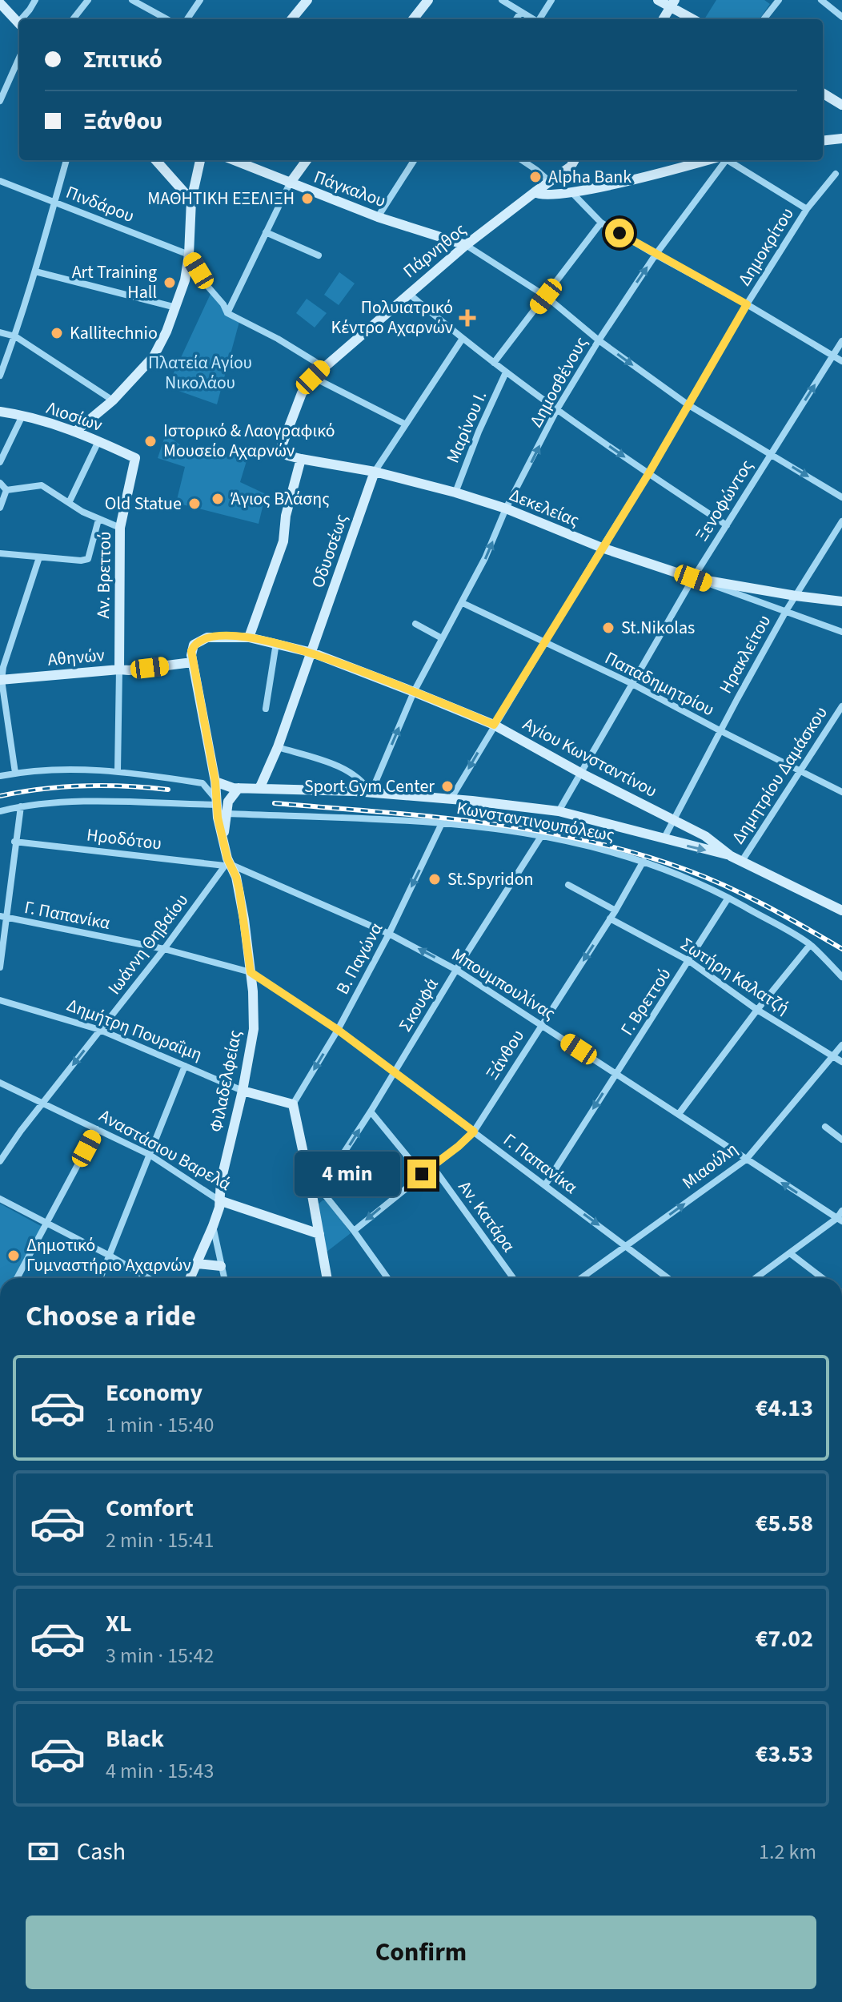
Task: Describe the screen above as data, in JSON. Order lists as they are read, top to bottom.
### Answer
{
  "streets": {
    "street": [
      "Πάγκαλου",
      "Πινδάρου",
      "Δημοκρίτου",
      "Πάρνηθος",
      "Δημοσθένους",
      "Λιοσίων",
      "Μαρίνου Ι.",
      "Ξενοφώντος",
      "Δεκελείας",
      "Οδυσσέως",
      "Αν. Βρεττού",
      "Ηρακλείτου",
      "Αθηνών",
      "Παπαδημητρίου",
      "Αγίου Κωνσταντίνου",
      "Δημητρίου Δαμάσκου",
      "Κωνσταντινουπόλεως",
      "Ηροδότου",
      "Γ. Παπανίκα",
      "Ιωάννη Θηβαίου",
      "Β. Παγώνα",
      "Σωτήρη Καλατζή",
      "Μπουμπουλίνας",
      "Γ. Βρεττού",
      "Σκουφά",
      "Δημήτρη Πουραΐμη",
      "Ξάνθου",
      "Φιλαδελφείας",
      "Αναστάσιου Βαρελά",
      "Μιαούλη",
      "Αν. Κατάρα"
    ]
  },
  "crossings": [
    ["Πάγκαλου", "Πάρνηθος"],
    ["Δημοκρίτου", "Δεκελείας"],
    ["Δημοκρίτου", "Παπαδημητρίου"],
    ["Δημοκρίτου", "Αγίου Κωνσταντίνου"],
    ["Δημοκρίτου", "Κωνσταντινουπόλεως"],
    ["Πάρνηθος", "Δεκελείας"],
    ["Δημοσθένους", "Δεκελείας"],
    ["Δημοσθένους", "Παπαδημητρίου"],
    ["Δημοσθένους", "Αγίου Κωνσταντίνου"],
    ["Δημοσθένους", "Κωνσταντινουπόλεως"],
    ["Λιοσίων", "Αν. Βρεττού"],
    ["Μαρίνου Ι.", "Δεκελείας"],
    ["Ξενοφώντος", "Δεκελείας"],
    ["Ξενοφώντος", "Παπαδημητρίου"],
    ["Ξενοφώντος", "Αγίου Κωνσταντίνου"],
    ["Ξενοφώντος", "Κωνσταντινουπόλεως"],
    ["Δεκελείας", "Οδυσσέως"],
    ["Δεκελείας", "Ηρακλείτου"],
    ["Οδυσσέως", "Αγίου Κωνσταντίνου"],
    ["Οδυσσέως", "Κωνσταντινουπόλεως"],
    ["Αν. Βρεττού", "Αθηνών"],
    ["Ηρακλείτου", "Παπαδημητρίου"],
    ["Ηρακλείτου", "Αγίου Κωνσταντίνου"],
    ["Ηρακλείτου", "Κωνσταντινουπόλεως"],
    ["Αθηνών", "Αγίου Κωνσταντίνου"],
    ["Αθηνών", "Φιλαδελφείας"],
    ["Παπαδημητρίου", "Δημητρίου Δαμάσκου"],
    ["Αγίου Κωνσταντίνου", "Δημητρίου Δαμάσκου"],
    ["Αγίου Κωνσταντίνου", "Κωνσταντινουπόλεως"],
    ["Αγίου Κωνσταντίνου", "Φιλαδελφείας"],
    ["Κωνσταντινουπόλεως", "Β. Παγώνα"],
    ["Κωνσταντινουπόλεως", "Γ. Βρεττού"],
    ["Κωνσταντινουπόλεως", "Σκουφά"],
    ["Κωνσταντινουπόλεως", "Ξάνθου"],
    ["Κωνσταντινουπόλεως", "Φιλαδελφείας"],
    ["Ηροδότου", "Ιωάννη Θηβαίου"],
    ["Ηροδότου", "Μπουμπουλίνας"],
    ["Ηροδότου", "Φιλαδελφείας"],
    ["Γ. Παπανίκα", "Ιωάννη Θηβαίου"],
    ["Γ. Παπανίκα", "Β. Παγώνα"],
    ["Γ. Παπανίκα", "Γ. Βρεττού"],
    ["Γ. Παπανίκα", "Σκουφά"],
    ["Γ. Παπανίκα", "Ξάνθου"],
    ["Γ. Παπανίκα", "Φιλαδελφείας"],
    ["Γ. Παπανίκα", "Μιαούλη"],
    ["Ιωάννη Θηβαίου", "Μπουμπουλίνας"],
    ["Ιωάννη Θηβαίου", "Δημήτρη Πουραΐμη"],
    ["Ιωάννη Θηβαίου", "Φιλαδελφείας"],
    ["Ιωάννη Θηβαίου", "Αναστάσιου Βαρελά"],
    ["Β. Παγώνα", "Μπουμπουλίνας"],
    ["Β. Παγώνα", "Δημήτρη Πουραΐμη"],
    ["Σωτήρη Καλατζή", "Γ. Βρεττού"],
    ["Σωτήρη Καλατζή", "Ξάνθου"],
    ["Σωτήρη Καλατζή", "Μιαούλη"],
    ["Μπουμπουλίνας", "Γ. Βρεττού"],
    ["Μπουμπουλίνας", "Σκουφά"],
    ["Μπουμπουλίνας", "Ξάνθου"],
    ["Μπουμπουλίνας", "Φιλαδελφείας"],
    ["Μπουμπουλίνας", "Μιαούλη"],
    ["Δημήτρη Πουραΐμη", "Φιλαδελφείας"],
    ["Ξάνθου", "Αν. Κατάρα"],
    ["Φιλαδελφείας", "Αναστάσιου Βαρελά"]
  ],
  "one_way": [
    "Δημοσθένους",
    "Β. Παγώνα",
    "Γ. Βρεττού",
    "Ξάνθου",
    "Μιαούλη"
  ],
  "parks": ["Πλατεία Αγίου Νικολάου"],
  "places": {
    "other": [
      "Alpha Bank",
      "ΜΑΘΗΤΙΚΗ ΕΞΕΛΙΞΗ",
      "Art Training Hall",
      "Kallitechnio",
      "Ιστορικό & Λαογραφικό Μουσείο Αχαρνών",
      "Άγιος Βλάσης",
      "Old Statue",
      "St.Nikolas",
      "Sport Gym Center",
      "St.Spyridon",
      "Δημοτικό Γυμναστήριο Αχαρνών"
    ],
    "health": ["Πολυιατρικό Κέντρο Αχαρνών"]
  },
  "page": {
    "banner": ["Σπιτικό", "Ξάνθου"],
    "bubble": "4 min",
    "heading": "Choose a ride",
    "list": [
      {
        "name": "Economy",
        "note": "1 min · 15:40",
        "value": "€4.13"
      },
      {
        "name": "Comfort",
        "note": "2 min · 15:41",
        "value": "€5.58"
      },
      {
        "name": "XL",
        "note": "3 min · 15:42",
        "value": "€7.02"
      },
      {
        "name": "Black",
        "note": "4 min · 15:43",
        "value": "€3.53"
      }
    ],
    "pay": ["Cash", "1.2 km"],
    "buttons": "Confirm"
  }
}
